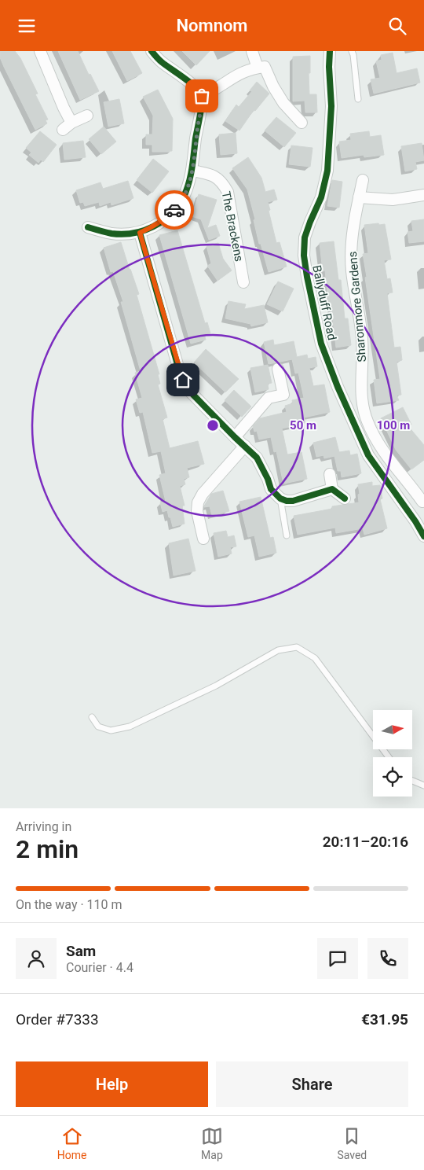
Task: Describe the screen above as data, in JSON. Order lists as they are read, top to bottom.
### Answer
{
  "streets": {
    "street": ["The Brackens", "Ballyduff Road", "Sharonmore Gardens"]
  },
  "north": "right",
  "page": {
    "header": "Nomnom",
    "heading": ["2 min", "Arriving in", "20:11–20:16"],
    "panel": [
      "Sam",
      "Courier · 4.4",
      "Order #7333",
      "€31.95"
    ],
    "bar": "On the way · 110 m",
    "buttons": ["Help", "Share"],
    "tabs": ["Home", "Map", "Saved"]
  },
  "rings": ["50 m", "100 m"]
}
